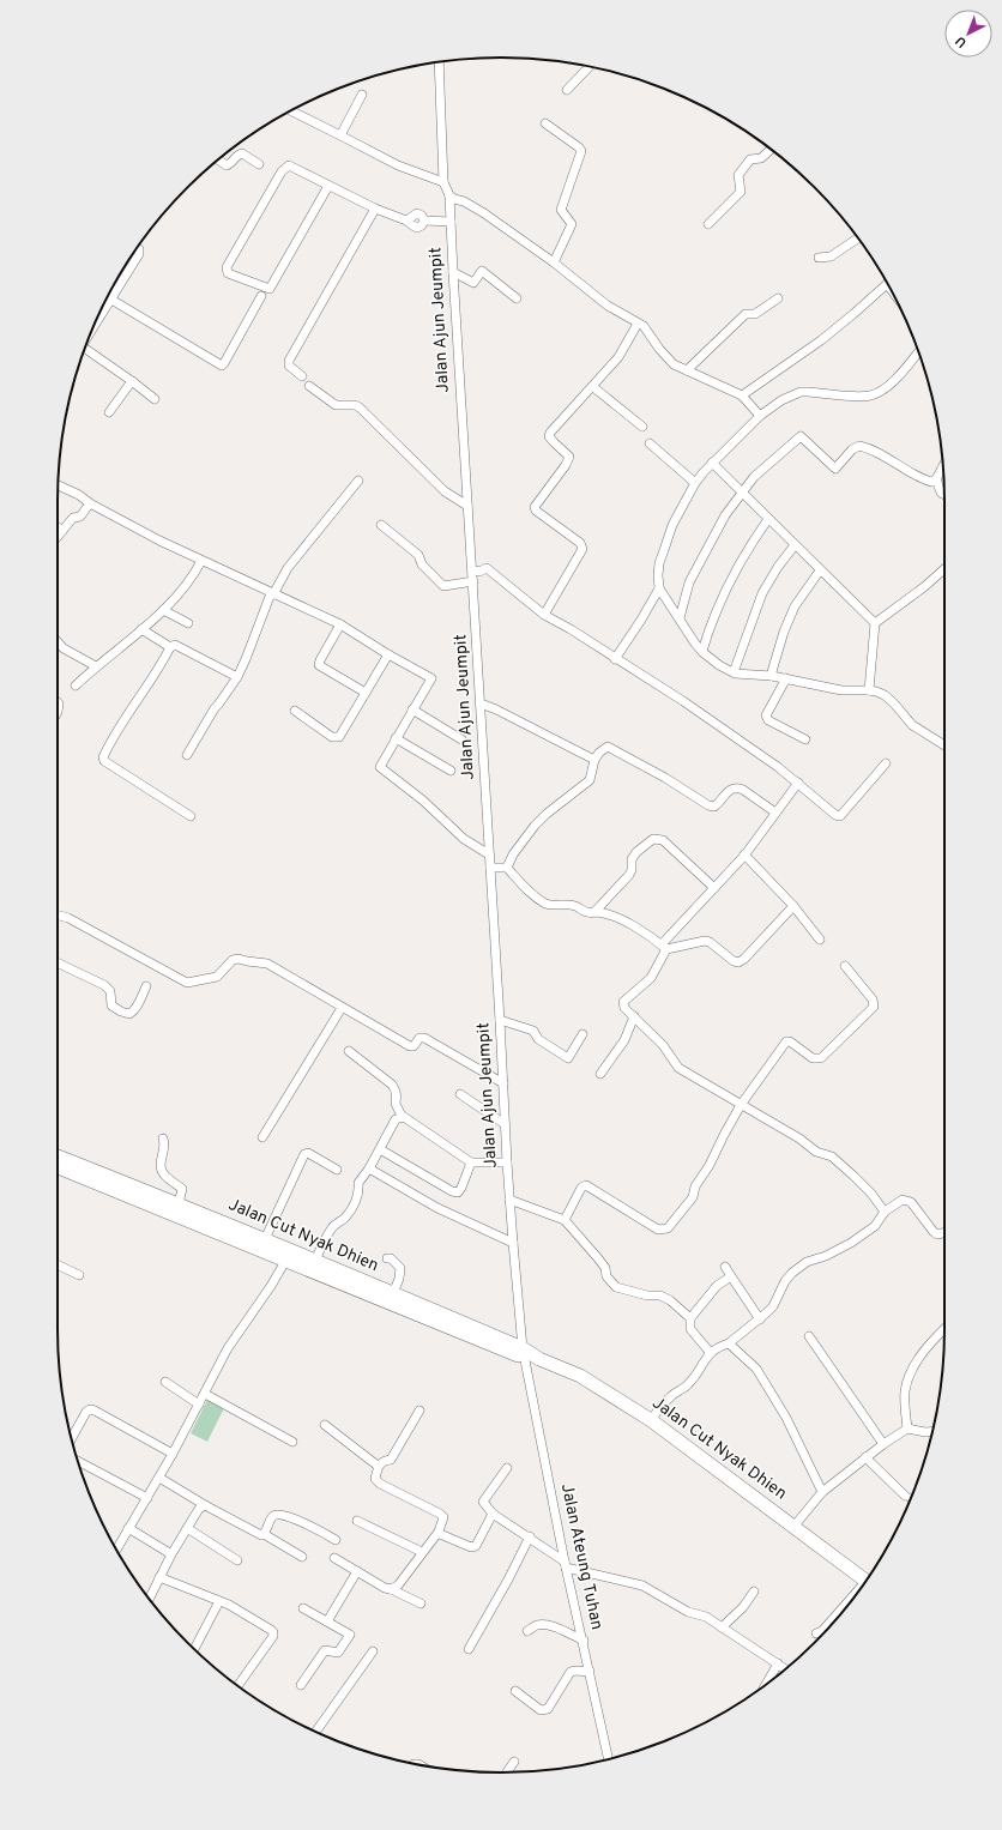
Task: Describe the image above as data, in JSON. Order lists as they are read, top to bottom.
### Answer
{
  "streets": {
    "highway": ["Jalan Cut Nyak Dhien"],
    "street": ["Jalan Ajun Jeumpit", "Jalan Ateung Tuhan"]
  },
  "crossings": [
    ["Jalan Ajun Jeumpit", "Jalan Cut Nyak Dhien"],
    ["Jalan Ajun Jeumpit", "Jalan Ateung Tuhan"],
    ["Jalan Cut Nyak Dhien", "Jalan Ateung Tuhan"]
  ],
  "north": "bottom left"
}
